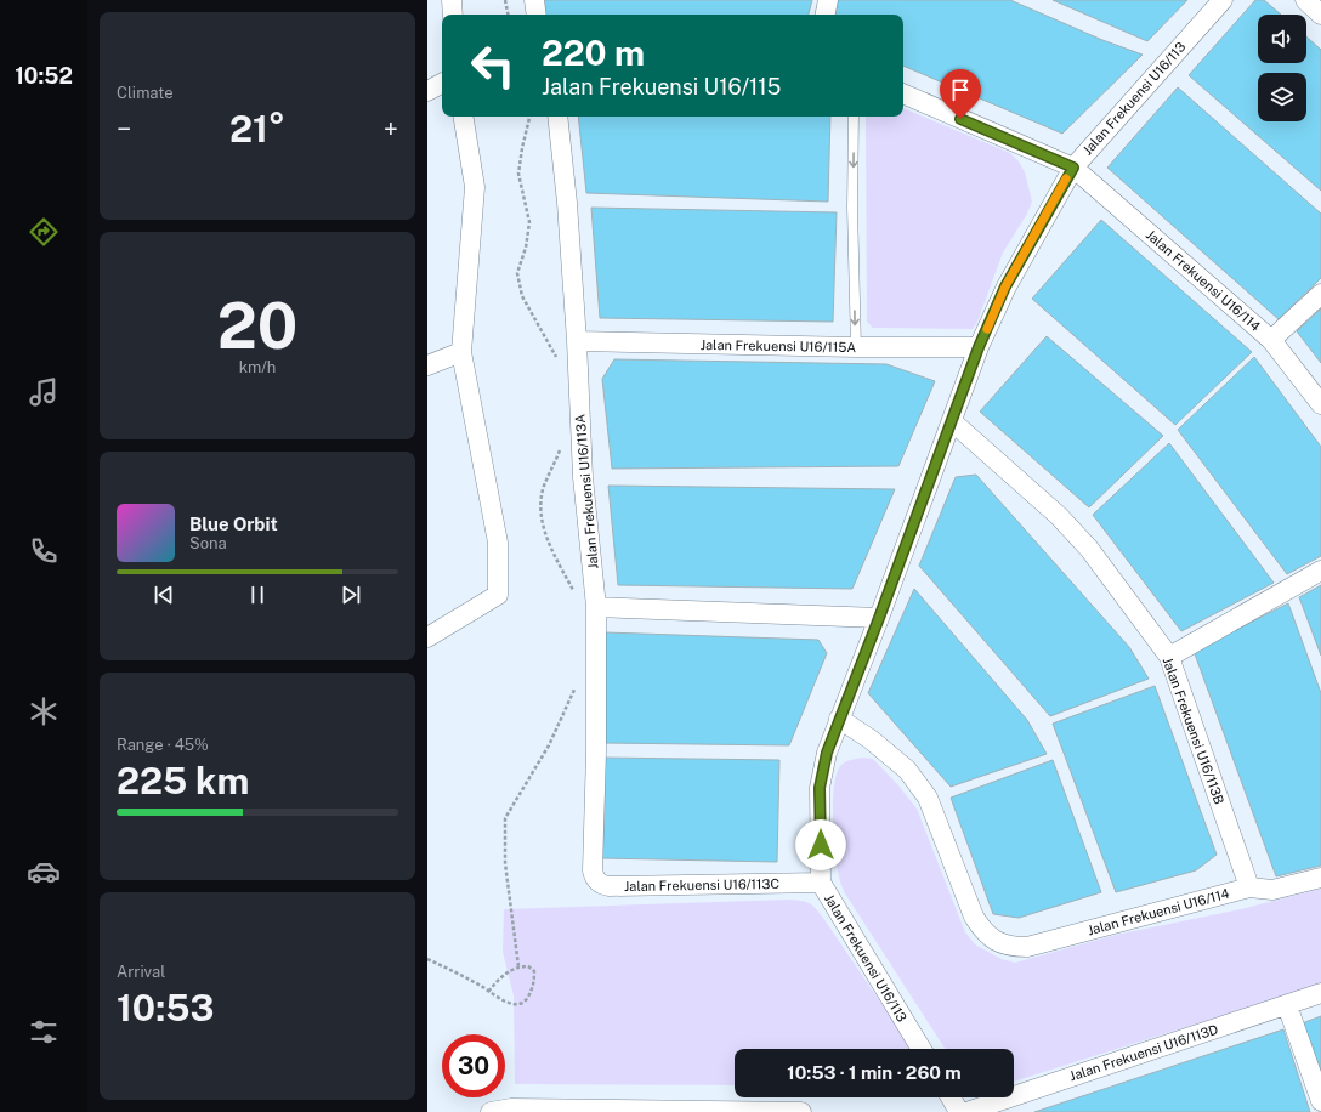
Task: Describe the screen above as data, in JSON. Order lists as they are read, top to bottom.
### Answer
{
  "streets": {
    "street": [
      "Jalan Frekuensi U16/113",
      "Jalan Frekuensi U16/114",
      "Jalan Frekuensi U16/115A",
      "Jalan Frekuensi U16/113A",
      "Jalan Frekuensi U16/113B",
      "Jalan Frekuensi U16/113C",
      "Jalan Frekuensi U16/113D"
    ]
  },
  "crossings": [
    ["Jalan Frekuensi U16/113", "Jalan Frekuensi U16/114"],
    ["Jalan Frekuensi U16/113", "Jalan Frekuensi U16/115A"],
    ["Jalan Frekuensi U16/113", "Jalan Frekuensi U16/113B"],
    ["Jalan Frekuensi U16/113", "Jalan Frekuensi U16/113C"],
    ["Jalan Frekuensi U16/114", "Jalan Frekuensi U16/113B"],
    ["Jalan Frekuensi U16/115A", "Jalan Frekuensi U16/113A"],
    ["Jalan Frekuensi U16/113A", "Jalan Frekuensi U16/113C"]
  ],
  "page": {
    "tabs": "10:52",
    "tile": [
      "Climate",
      ["20", "km/h"],
      ["Range · 45%", "225 km"],
      ["Arrival", "10:53"]
    ],
    "turn": ["220 m", "Jalan Frekuensi U16/115"],
    "heat": ["−", "21°", "+"],
    "song": ["Blue Orbit", "Sona"],
    "limit": "30",
    "trip": "10:53 · 1 min · 260 m"
  }
}
